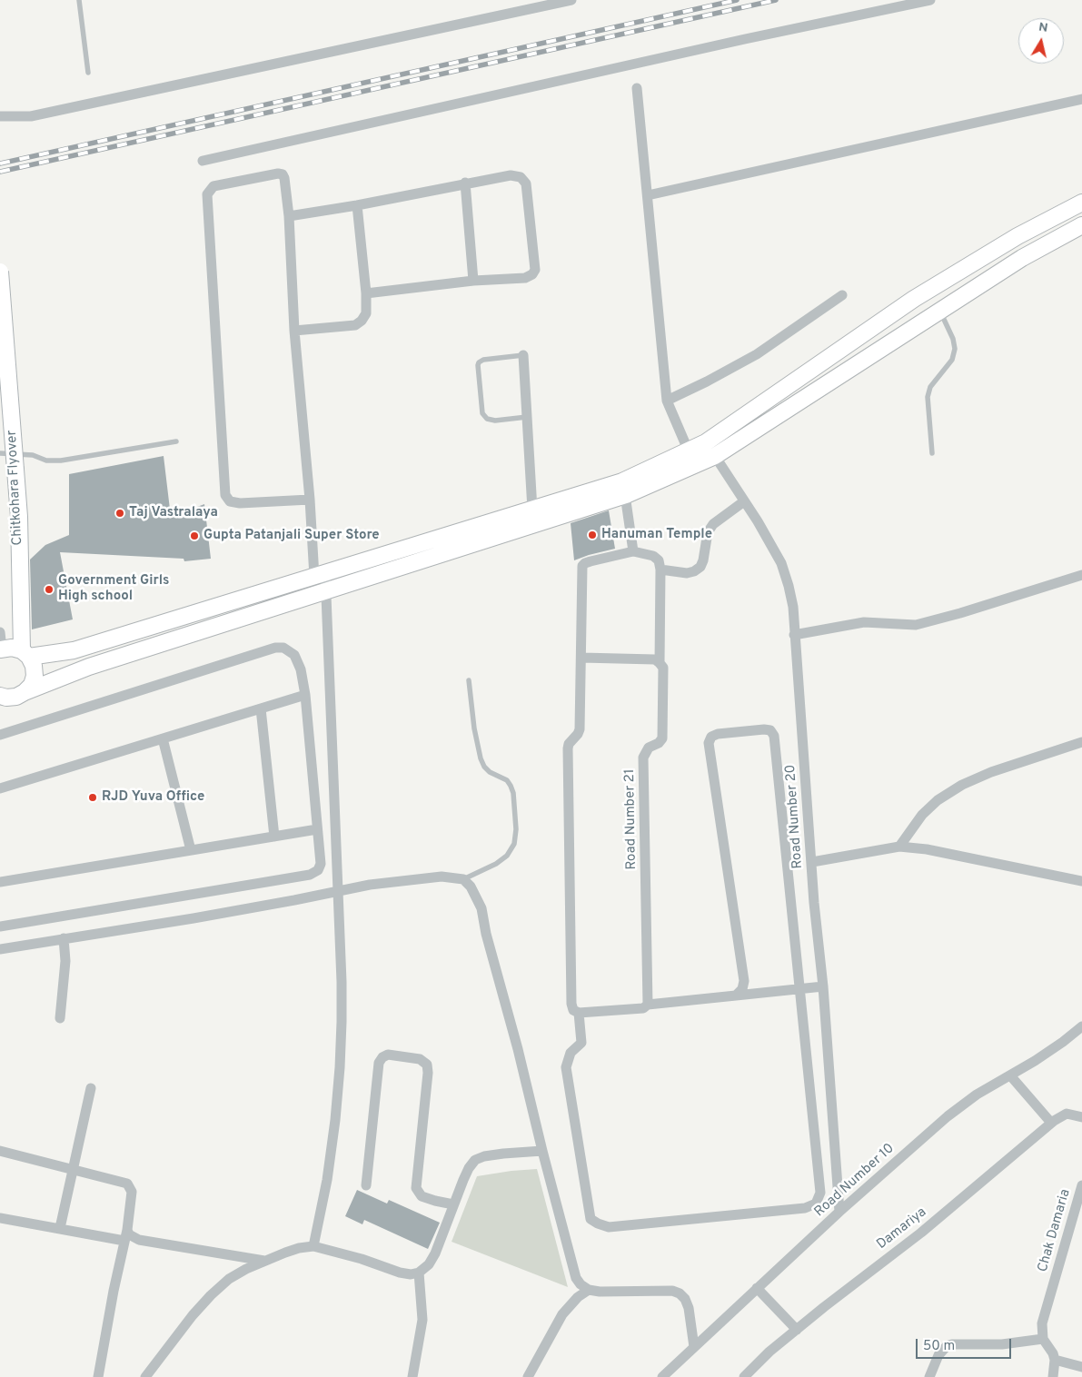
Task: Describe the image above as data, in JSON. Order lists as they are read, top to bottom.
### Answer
{
  "streets": {
    "main road": ["Chitkohara Flyover"],
    "street": [
      "Road Number 20",
      "Road Number 21",
      "Road Number 10",
      "Damariya",
      "Chak Damaria"
    ]
  },
  "crossings": [
    ["Road Number 20", "Road Number 10"]
  ],
  "places": [
    "Taj Vastralaya",
    "Hanuman Temple",
    "Gupta Patanjali Super Store",
    "Government Girls High school",
    "RJD Yuva Office"
  ],
  "scale_bar": "50 m",
  "north": "top"
}
